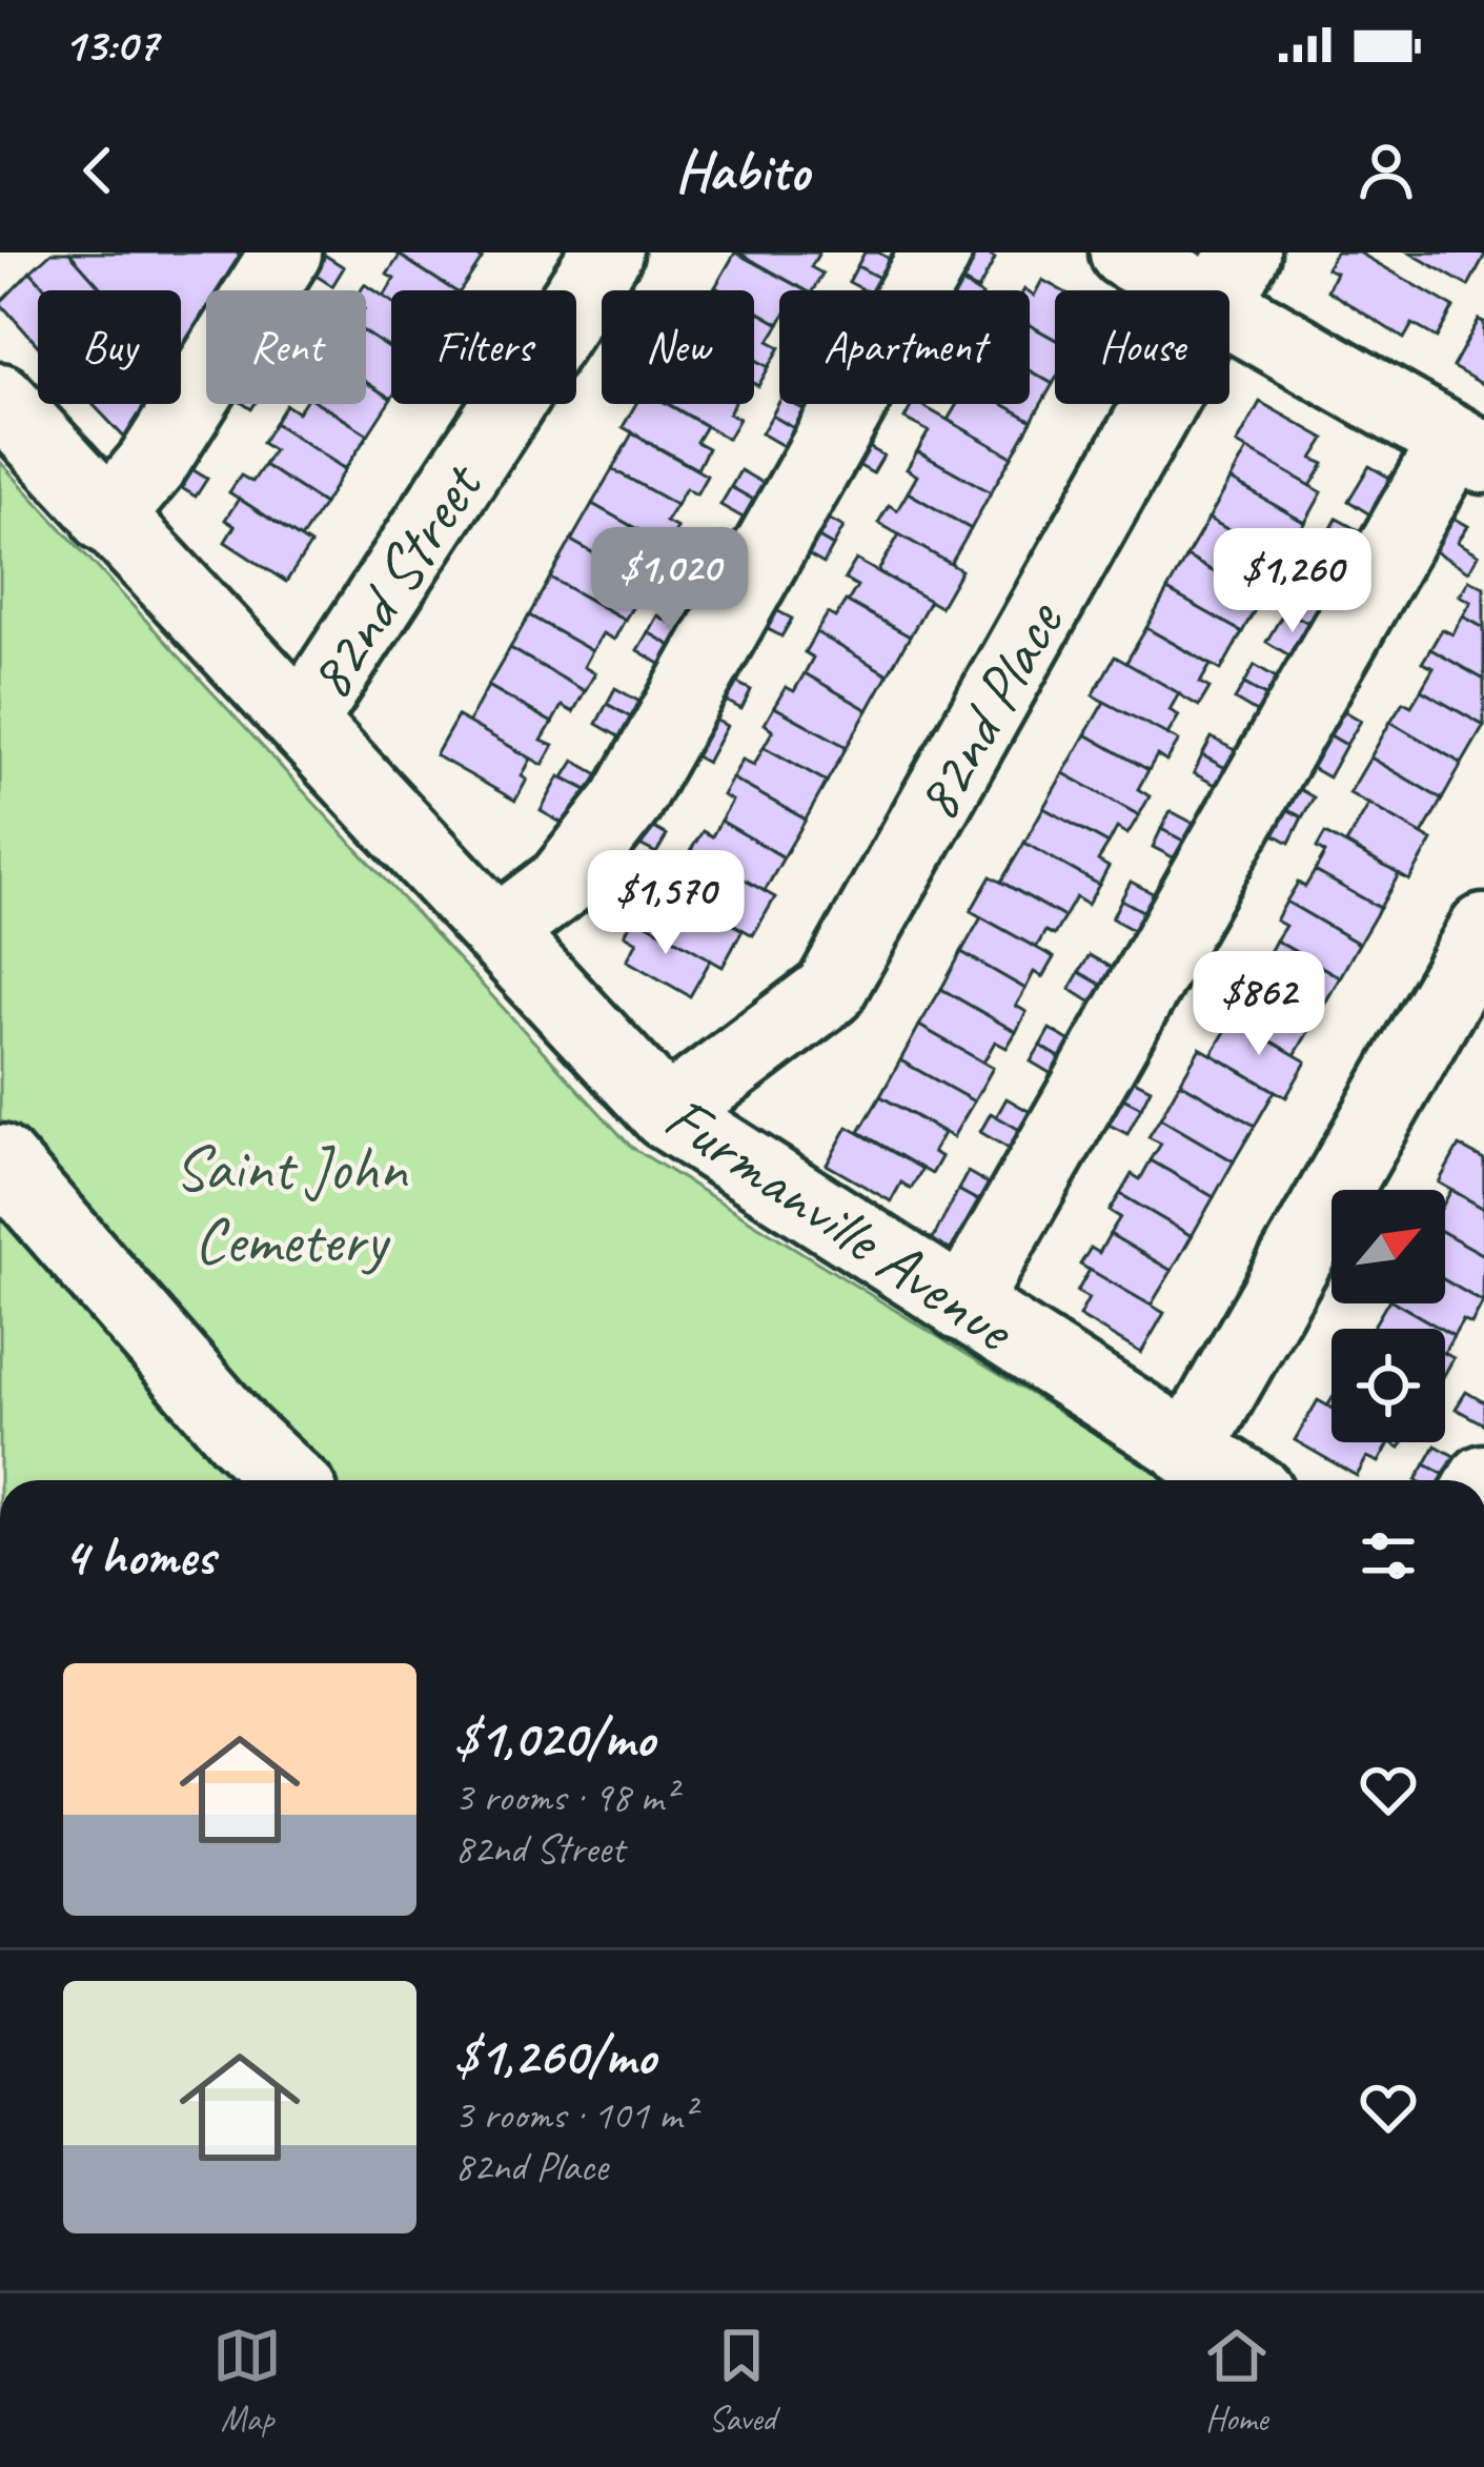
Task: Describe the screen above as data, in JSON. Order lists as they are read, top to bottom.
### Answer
{
  "streets": {
    "street": ["82nd Street", "82nd Place", "Furmanville Avenue"]
  },
  "crossings": [
    ["82nd Street", "Furmanville Avenue"],
    ["82nd Place", "Furmanville Avenue"]
  ],
  "parks": ["Saint John Cemetery"],
  "north": "top right",
  "page": {
    "status": "13:07",
    "header": "Habito",
    "chip": [
      "Buy",
      "Rent",
      "Filters",
      "New",
      "Apartment",
      "House"
    ],
    "price": [
      "$1,020",
      "$1,260",
      "$1,570",
      "$862"
    ],
    "heading": "4 homes",
    "list": [
      {
        "name": "$1,020/mo",
        "note": "3 rooms · 98 m² · 82nd Street"
      },
      {
        "name": "$1,260/mo",
        "note": "3 rooms · 101 m² · 82nd Place"
      }
    ],
    "tabs": ["Map", "Saved", "Home"]
  }
}
